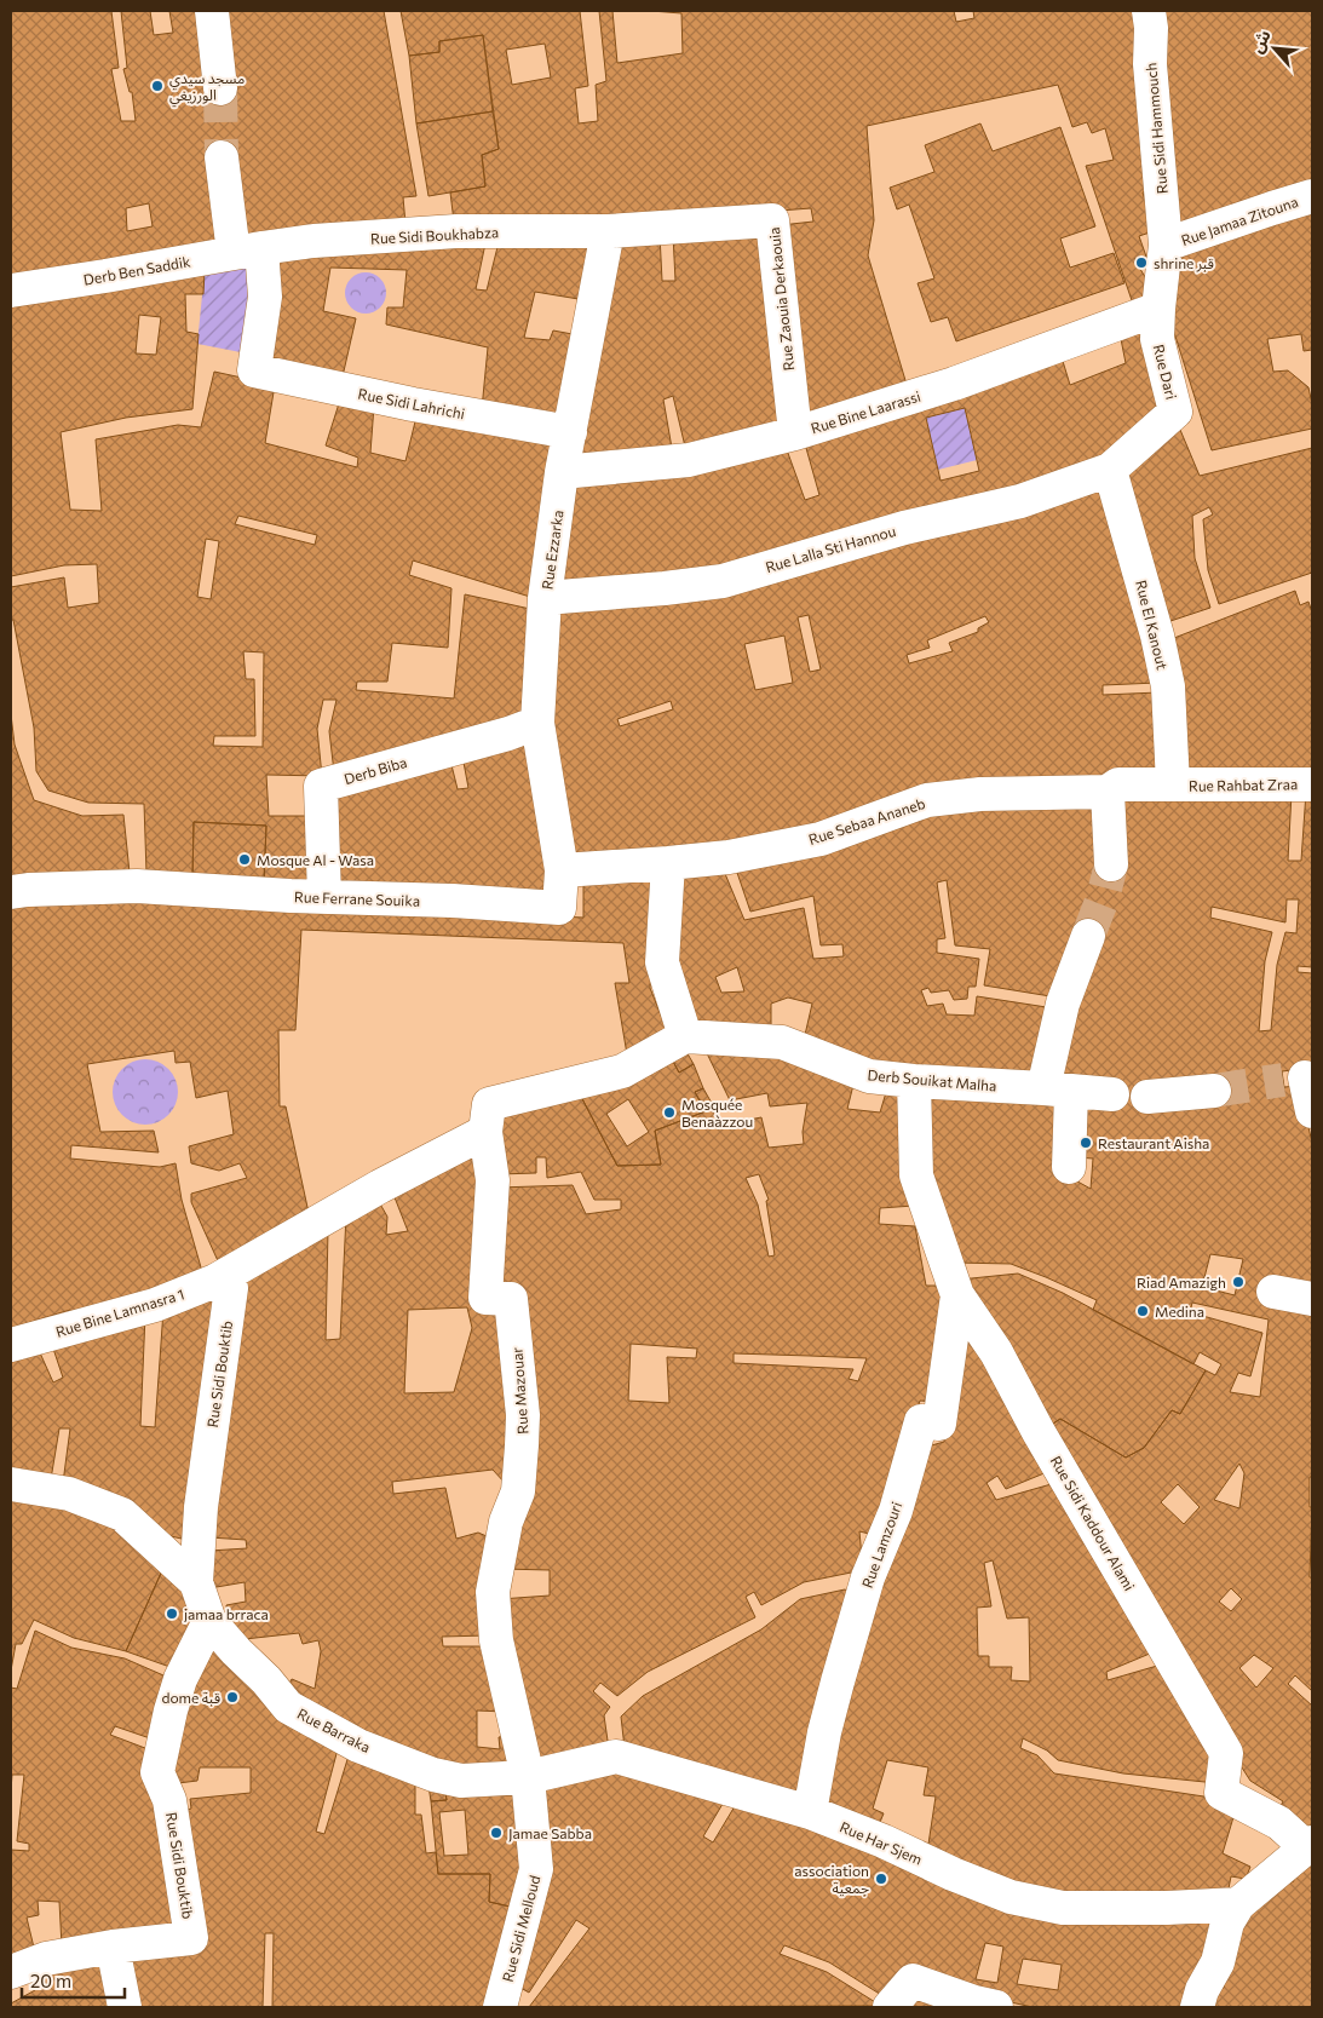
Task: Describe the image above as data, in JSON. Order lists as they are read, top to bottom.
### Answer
{
  "streets": {
    "street": [
      "Rue Sidi Hammouch",
      "Rue Jamaa Zitouna",
      "Rue Sidi Boukhabza",
      "Derb Ben Saddik",
      "Rue Zaouia Derkaouia",
      "Rue Dari",
      "Rue Sidi Lahrichi",
      "Rue Bine Laarassi",
      "Rue Lalla Sti Hannou",
      "Rue Ezzarka",
      "Rue El Kanout",
      "Derb Biba",
      "Rue Rahbat Zraa",
      "Rue Sebaa Ananeb",
      "Rue Ferrane Souika",
      "Derb Souikat Malha",
      "Rue Bine Lamnasra 1",
      "Rue Sidi Bouktib",
      "Rue Mazouar",
      "Rue Sidi Kaddour Alami",
      "Rue Lamzouri",
      "Rue Barraka",
      "Rue Har Sjem",
      "Rue Sidi Melloud"
    ]
  },
  "crossings": [
    ["Rue Sidi Hammouch", "Rue Jamaa Zitouna"],
    ["Rue Sidi Hammouch", "Rue Dari"],
    ["Rue Jamaa Zitouna", "Rue Dari"],
    ["Rue Sidi Boukhabza", "Derb Ben Saddik"],
    ["Rue Sidi Boukhabza", "Rue Zaouia Derkaouia"],
    ["Rue Sidi Boukhabza", "Rue Sidi Lahrichi"],
    ["Rue Sidi Boukhabza", "Rue Ezzarka"],
    ["Derb Ben Saddik", "Rue Sidi Lahrichi"],
    ["Rue Zaouia Derkaouia", "Rue Bine Laarassi"],
    ["Rue Zaouia Derkaouia", "Rue Ezzarka"],
    ["Rue Dari", "Rue Bine Laarassi"],
    ["Rue Dari", "Rue Lalla Sti Hannou"],
    ["Rue Dari", "Rue El Kanout"],
    ["Rue Sidi Lahrichi", "Rue Ezzarka"],
    ["Rue Bine Laarassi", "Rue Ezzarka"],
    ["Rue Lalla Sti Hannou", "Rue Ezzarka"],
    ["Rue Lalla Sti Hannou", "Rue El Kanout"],
    ["Rue Ezzarka", "Derb Biba"],
    ["Rue Ezzarka", "Rue Ferrane Souika"],
    ["Rue El Kanout", "Rue Rahbat Zraa"],
    ["Rue El Kanout", "Rue Sebaa Ananeb"],
    ["Derb Biba", "Rue Ferrane Souika"],
    ["Rue Rahbat Zraa", "Rue Sebaa Ananeb"],
    ["Rue Bine Lamnasra 1", "Rue Sidi Bouktib"],
    ["Rue Bine Lamnasra 1", "Rue Mazouar"],
    ["Rue Sidi Bouktib", "Rue Barraka"],
    ["Rue Mazouar", "Rue Barraka"],
    ["Rue Mazouar", "Rue Har Sjem"],
    ["Rue Mazouar", "Rue Sidi Melloud"],
    ["Rue Sidi Kaddour Alami", "Rue Lamzouri"],
    ["Rue Lamzouri", "Rue Har Sjem"],
    ["Rue Barraka", "Rue Har Sjem"],
    ["Rue Barraka", "Rue Sidi Melloud"],
    ["Rue Har Sjem", "Rue Sidi Melloud"]
  ],
  "places": [
    "مسجد سيدي الورزيغي",
    "shrine قبر",
    "Mosque Al - Wasa",
    "Mosquée Benaàzzou",
    "Restaurant Aisha",
    "Riad Amazigh",
    "Medina",
    "jamaa brraca",
    "dome قبة",
    "Jamae Sabba",
    "association جمعية"
  ],
  "scale_bar": "20 m",
  "north": "top left"
}
